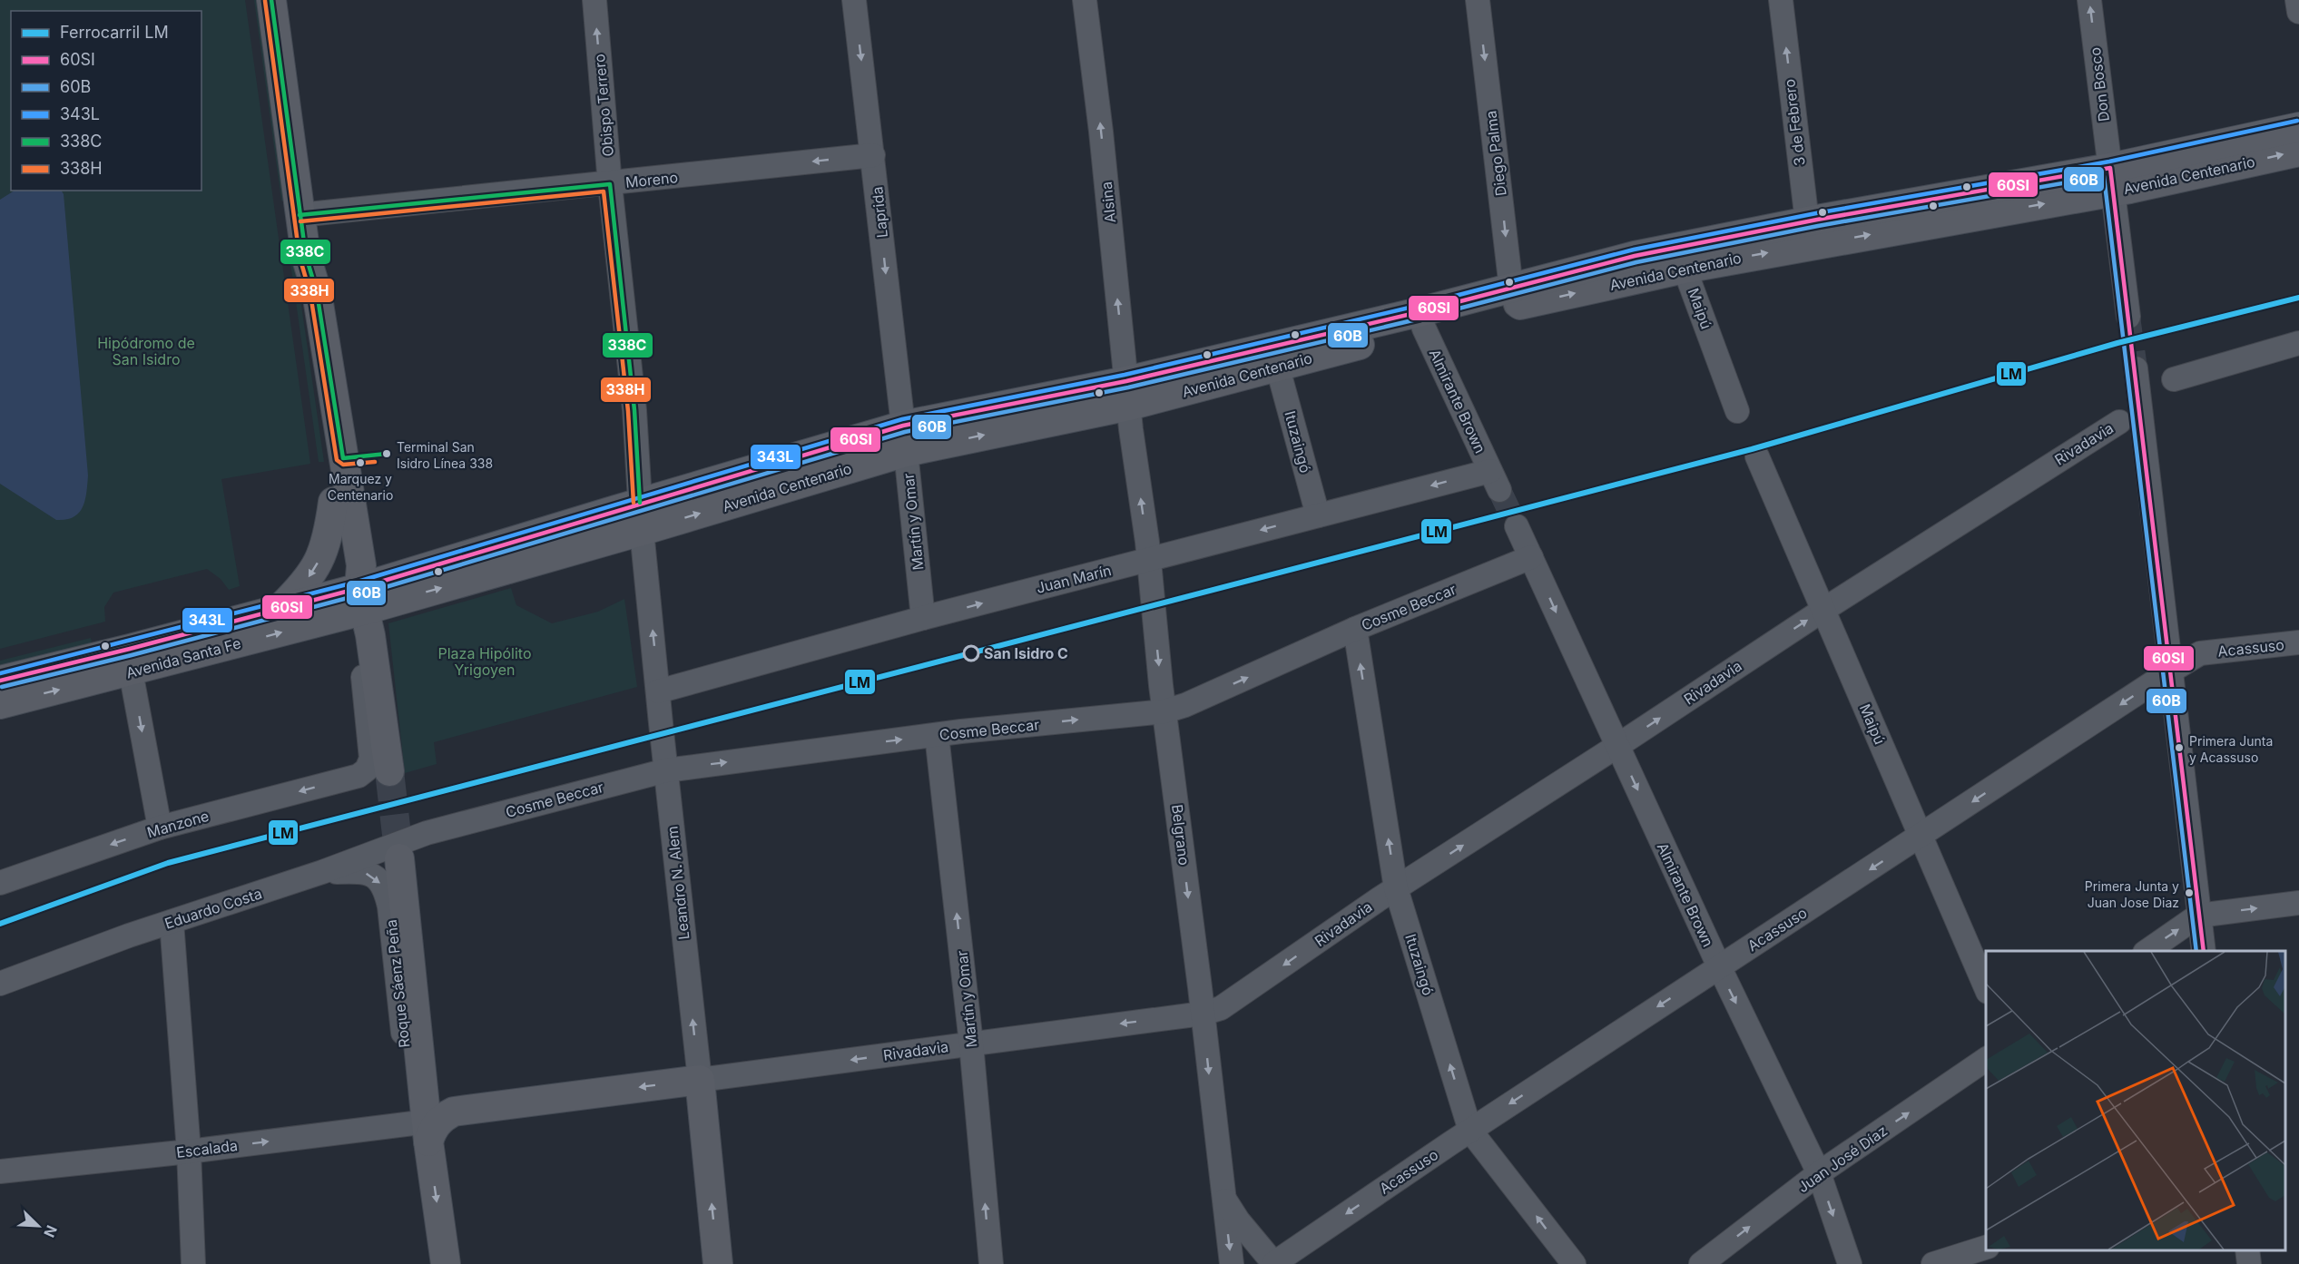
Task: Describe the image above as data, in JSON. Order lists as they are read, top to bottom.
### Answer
{
  "streets": {
    "main road": [
      "Avenida Centenario",
      "Rivadavia",
      "Avenida Santa Fe",
      "Leandro N. Alem",
      "Roque Sáenz Peña"
    ],
    "street": [
      "Don Bosco",
      "Obispo Terrero",
      "3 de Febrero",
      "Diego Palma",
      "Moreno",
      "Alsina",
      "Laprida",
      "Maipú",
      "Almirante Brown",
      "Ituzaingó",
      "Martín y Omar",
      "Juan Marín",
      "Cosme Beccar",
      "Acassuso",
      "Manzone",
      "Belgrano",
      "Eduardo Costa",
      "Escalada",
      "Juan José Díaz"
    ]
  },
  "crossings": [
    ["Don Bosco", "Avenida Centenario"],
    ["Obispo Terrero", "Avenida Centenario"],
    ["Obispo Terrero", "Moreno"],
    ["Obispo Terrero", "Leandro N. Alem"],
    ["3 de Febrero", "Avenida Centenario"],
    ["Diego Palma", "Avenida Centenario"],
    ["Avenida Centenario", "Alsina"],
    ["Avenida Centenario", "Laprida"],
    ["Avenida Centenario", "Maipú"],
    ["Avenida Centenario", "Almirante Brown"],
    ["Avenida Centenario", "Ituzaingó"],
    ["Avenida Centenario", "Martín y Omar"],
    ["Avenida Centenario", "Avenida Santa Fe"],
    ["Avenida Centenario", "Manzone"],
    ["Avenida Centenario", "Belgrano"],
    ["Avenida Centenario", "Leandro N. Alem"],
    ["Moreno", "Laprida"],
    ["Alsina", "Belgrano"],
    ["Laprida", "Martín y Omar"],
    ["Maipú", "Rivadavia"],
    ["Maipú", "Acassuso"],
    ["Almirante Brown", "Rivadavia"],
    ["Almirante Brown", "Juan Marín"],
    ["Almirante Brown", "Cosme Beccar"],
    ["Almirante Brown", "Acassuso"],
    ["Almirante Brown", "Juan José Díaz"],
    ["Ituzaingó", "Rivadavia"],
    ["Ituzaingó", "Juan Marín"],
    ["Ituzaingó", "Cosme Beccar"],
    ["Ituzaingó", "Acassuso"],
    ["Rivadavia", "Martín y Omar"],
    ["Rivadavia", "Belgrano"],
    ["Rivadavia", "Leandro N. Alem"],
    ["Rivadavia", "Roque Sáenz Peña"],
    ["Martín y Omar", "Juan Marín"],
    ["Martín y Omar", "Cosme Beccar"],
    ["Juan Marín", "Belgrano"],
    ["Juan Marín", "Leandro N. Alem"],
    ["Cosme Beccar", "Belgrano"],
    ["Cosme Beccar", "Leandro N. Alem"],
    ["Cosme Beccar", "Eduardo Costa"],
    ["Cosme Beccar", "Roque Sáenz Peña"],
    ["Avenida Santa Fe", "Manzone"],
    ["Eduardo Costa", "Roque Sáenz Peña"],
    ["Roque Sáenz Peña", "Escalada"]
  ],
  "one_way": [
    "Don Bosco",
    "Obispo Terrero",
    "3 de Febrero",
    "Diego Palma",
    "Moreno",
    "Alsina",
    "Laprida",
    "Almirante Brown",
    "Ituzaingó",
    "Martín y Omar",
    "Cosme Beccar",
    "Acassuso",
    "Manzone",
    "Leandro N. Alem",
    "Escalada",
    "Juan José Díaz"
  ],
  "parks": ["Hipódromo de San Isidro", "Plaza Hipólito Yrigoyen"],
  "places": [
    "Terminal San Isidro Línea 338",
    "Marquez y Centenario",
    "San Isidro C",
    "Primera Junta y Acassuso",
    "Primera Junta y Juan Jose Diaz"
  ],
  "lines": [
    "transit line 338C",
    "transit line 338H",
    "transit line 343L",
    "transit line 60SI",
    "transit line 60B",
    "rail line LM"
  ],
  "legend": [
    "Ferrocarril LM",
    "60SI",
    "60B",
    "343L",
    "338C",
    "338H"
  ],
  "north": "bottom right"
}
